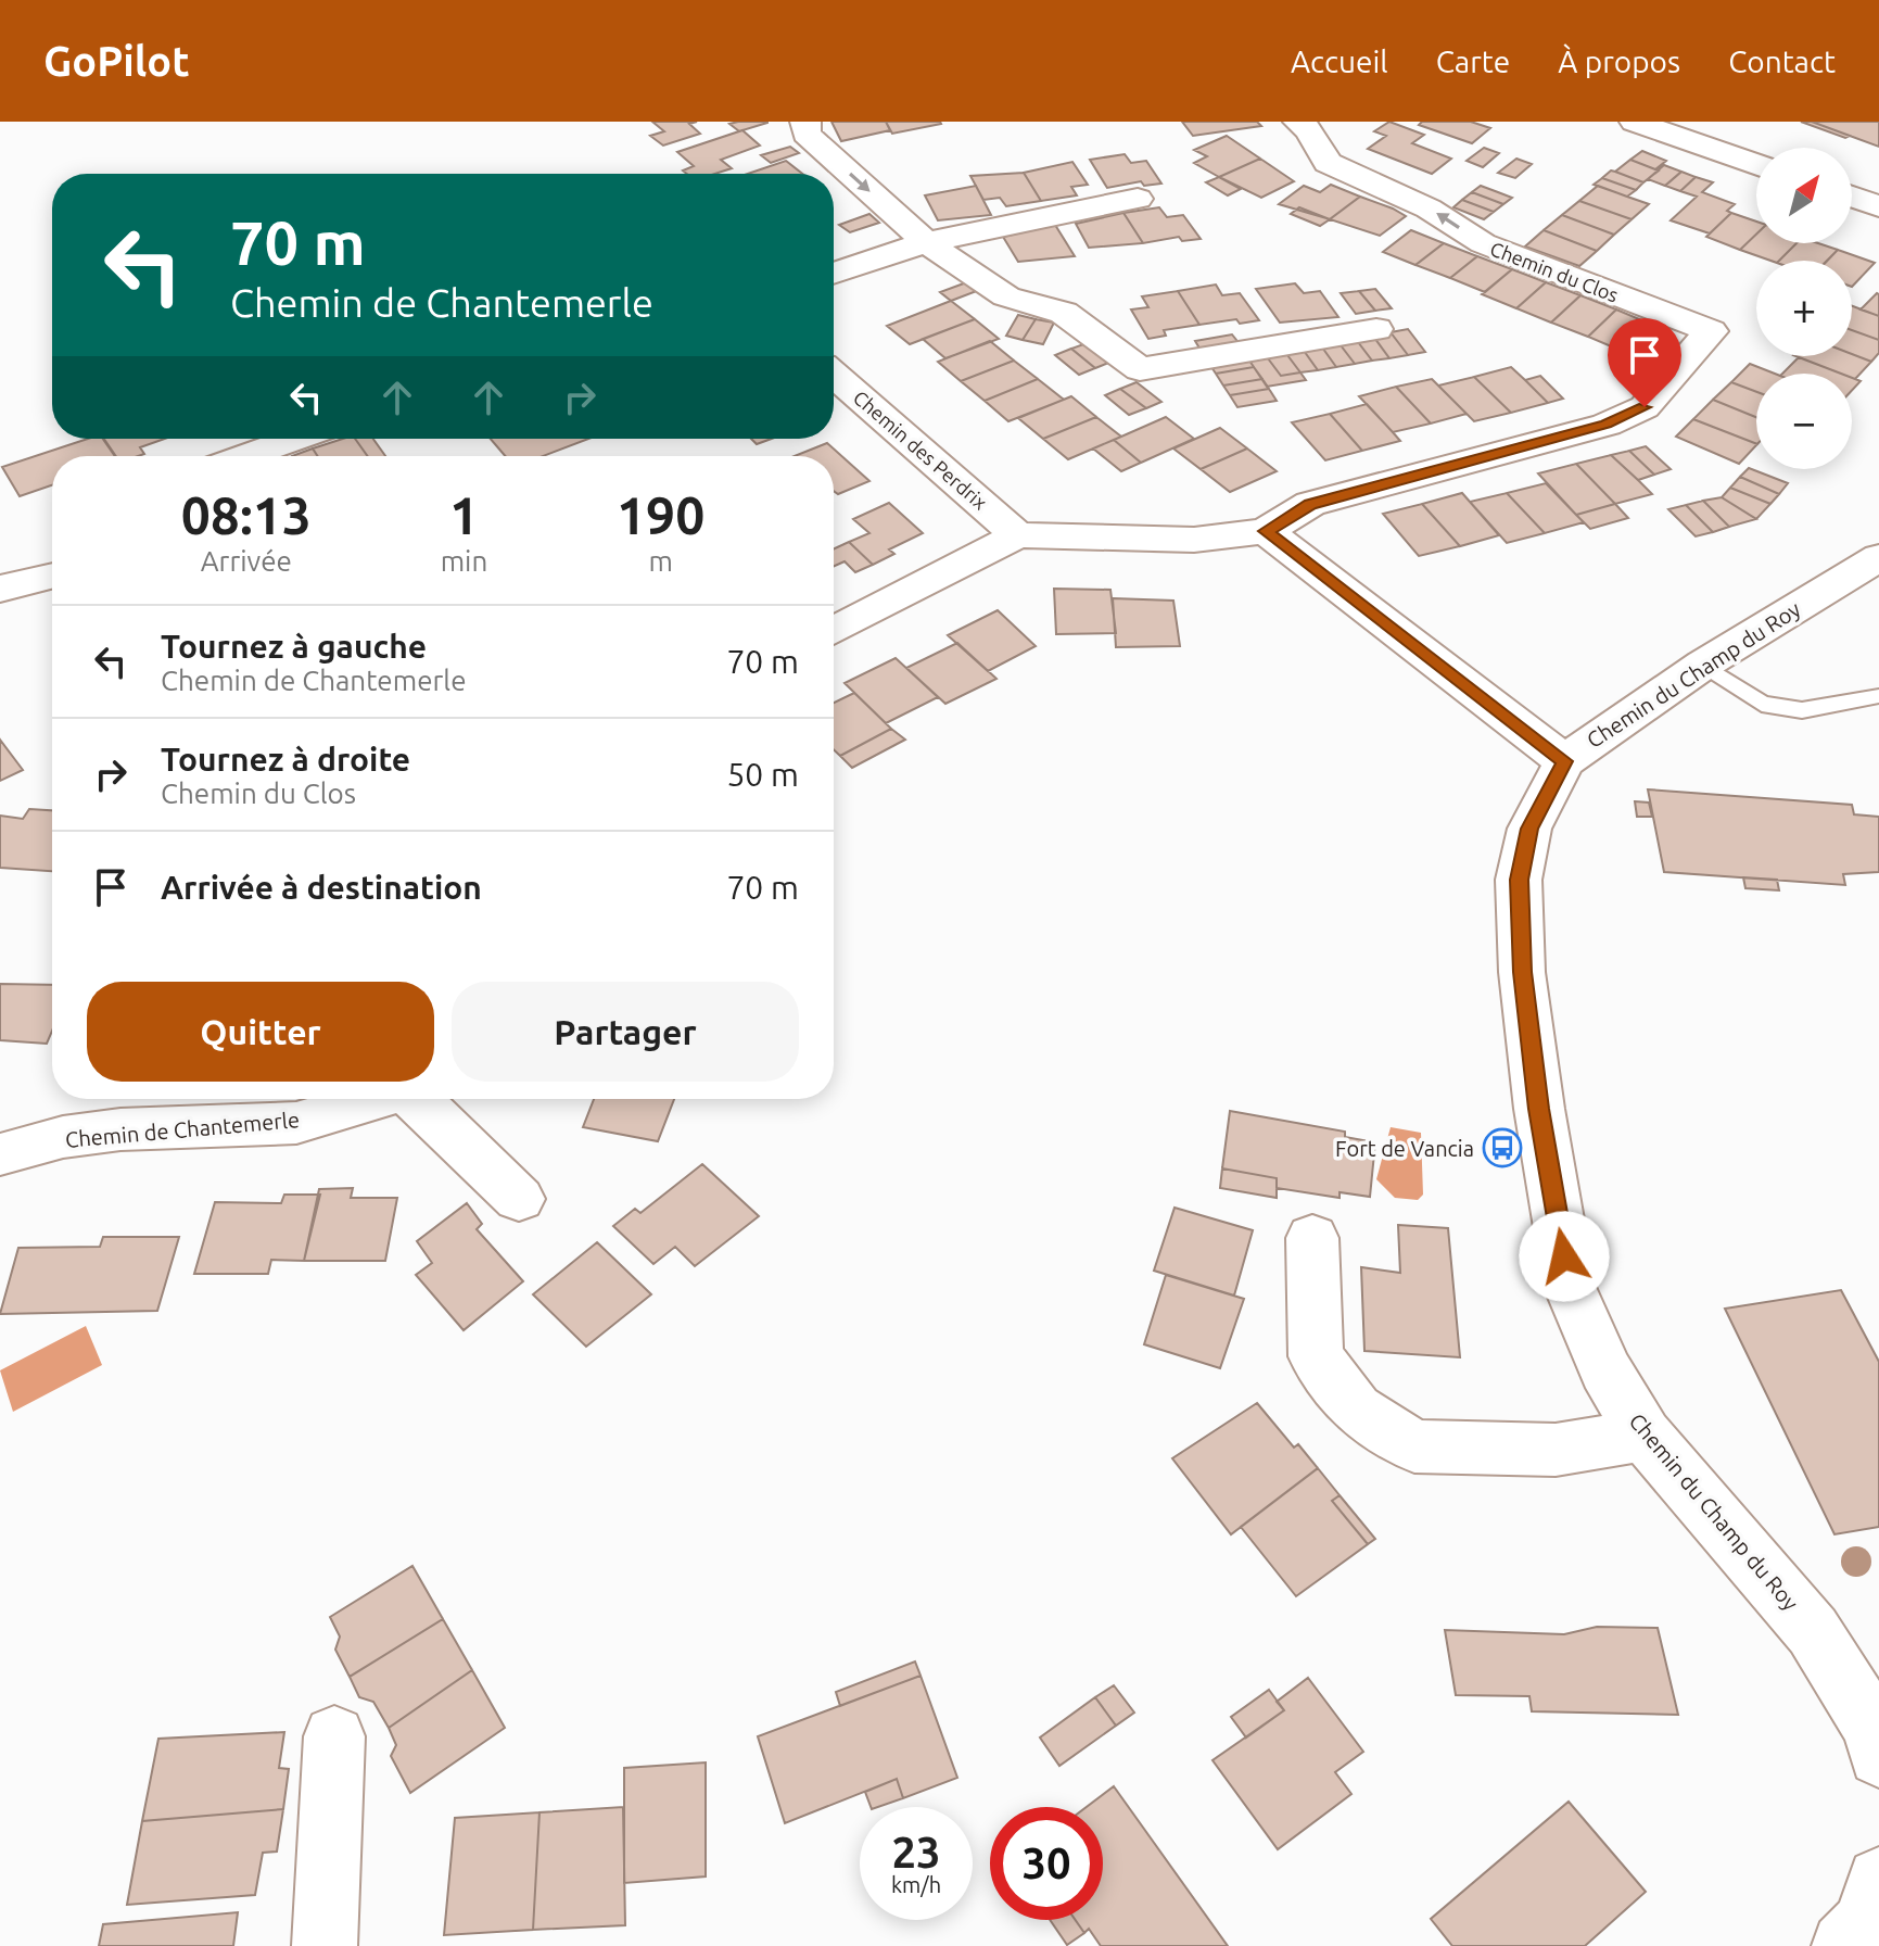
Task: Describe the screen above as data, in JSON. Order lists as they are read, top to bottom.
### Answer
{
  "streets": {
    "street": [
      "Chemin du Clos",
      "Chemin des Perdrix",
      "Chemin du Champ du Roy",
      "Chemin de Chantemerle"
    ]
  },
  "places": {
    "bus stop": ["Fort de Vancia"]
  },
  "north": "top right",
  "page": {
    "header": "GoPilot",
    "nav": [
      "Accueil",
      "Carte",
      "À propos",
      "Contact"
    ],
    "map_buttons": ["+", "−"],
    "turn": ["70 m", "Chemin de Chantemerle"],
    "eta": [
      "08:13",
      "Arrivée",
      "1",
      "min",
      "190",
      "m"
    ],
    "list": [
      {
        "name": "Tournez à gauche",
        "note": "Chemin de Chantemerle",
        "value": "70 m"
      },
      {
        "name": "Tournez à droite",
        "note": "Chemin du Clos",
        "value": "50 m"
      },
      {
        "name": "Arrivée à destination",
        "value": "70 m"
      }
    ],
    "buttons": ["Quitter", "Partager"],
    "speed": "23 km/h",
    "limit": "30"
  }
}
